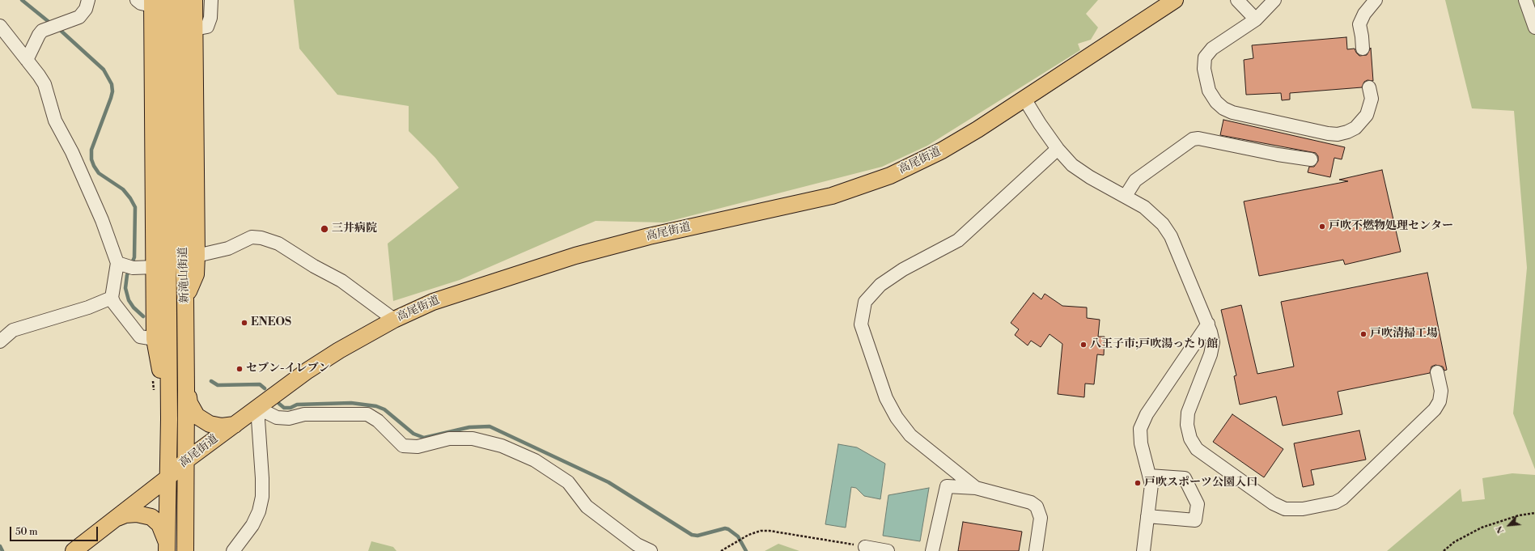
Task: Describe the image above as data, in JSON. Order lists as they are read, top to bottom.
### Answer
{
  "streets": {
    "main road": ["高尾街道", "新滝山街道"]
  },
  "crossings": [
    ["高尾街道", "新滝山街道"]
  ],
  "places": [
    "戸吹不燃物処理センター",
    "三井病院",
    "ENEOS",
    "戸吹清掃工場",
    "八王子市;戸吹湯ったり館",
    "セブン-イレブン",
    "戸吹スポーツ公園入口"
  ],
  "scale_bar": "50 m",
  "north": "bottom left"
}
